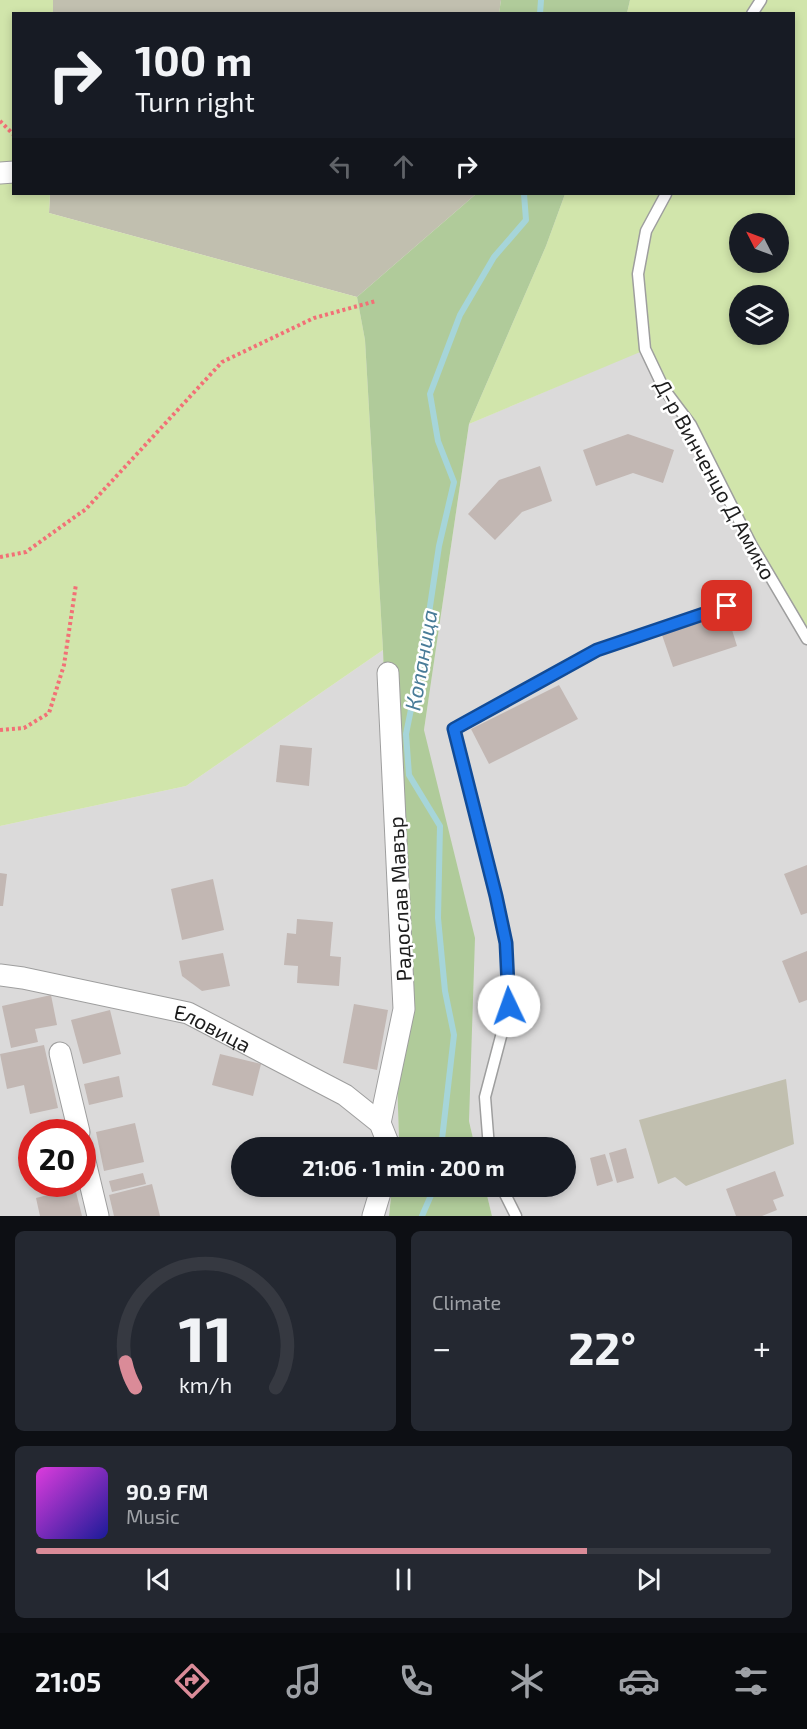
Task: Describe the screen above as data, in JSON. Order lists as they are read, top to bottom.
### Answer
{
  "streets": {
    "street": ["Радослав Мавър", "Еловица"],
    "lane": ["Д-р Винченцо Д Амико"]
  },
  "crossings": [
    ["Радослав Мавър", "Еловица"]
  ],
  "water": ["Копаница"],
  "north": "top left",
  "page": {
    "turn": ["100 m", "Turn right"],
    "limit": "20",
    "trip": "21:06 · 1 min · 200 m",
    "tile": "Climate",
    "heat": ["−", "22°", "+"],
    "song": ["90.9 FM", "Music"],
    "tabs": "21:05",
    "gauge": ["11", "km/h"]
  }
}
